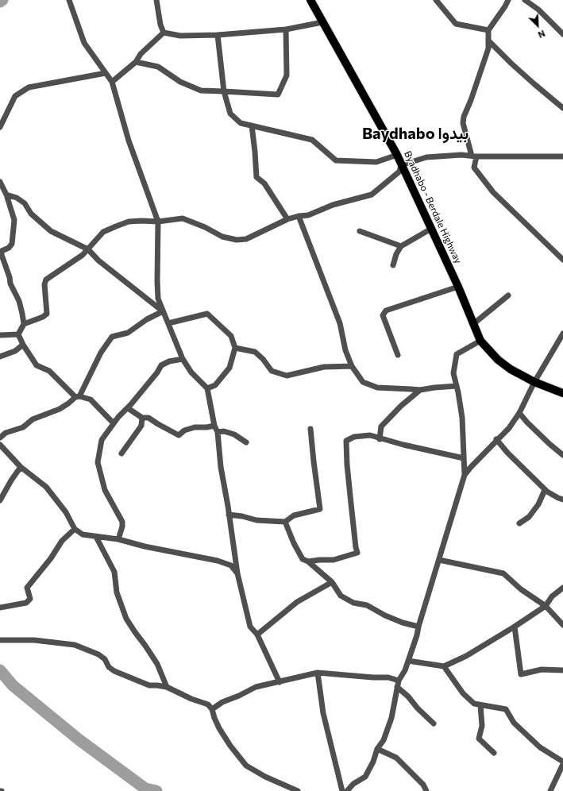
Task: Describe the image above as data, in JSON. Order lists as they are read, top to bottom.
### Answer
{
  "streets": {
    "main road": ["Byadhabo - Berdale Highway"]
  },
  "districts": ["Baydhabo بيدوا"],
  "north": "bottom right"
}
